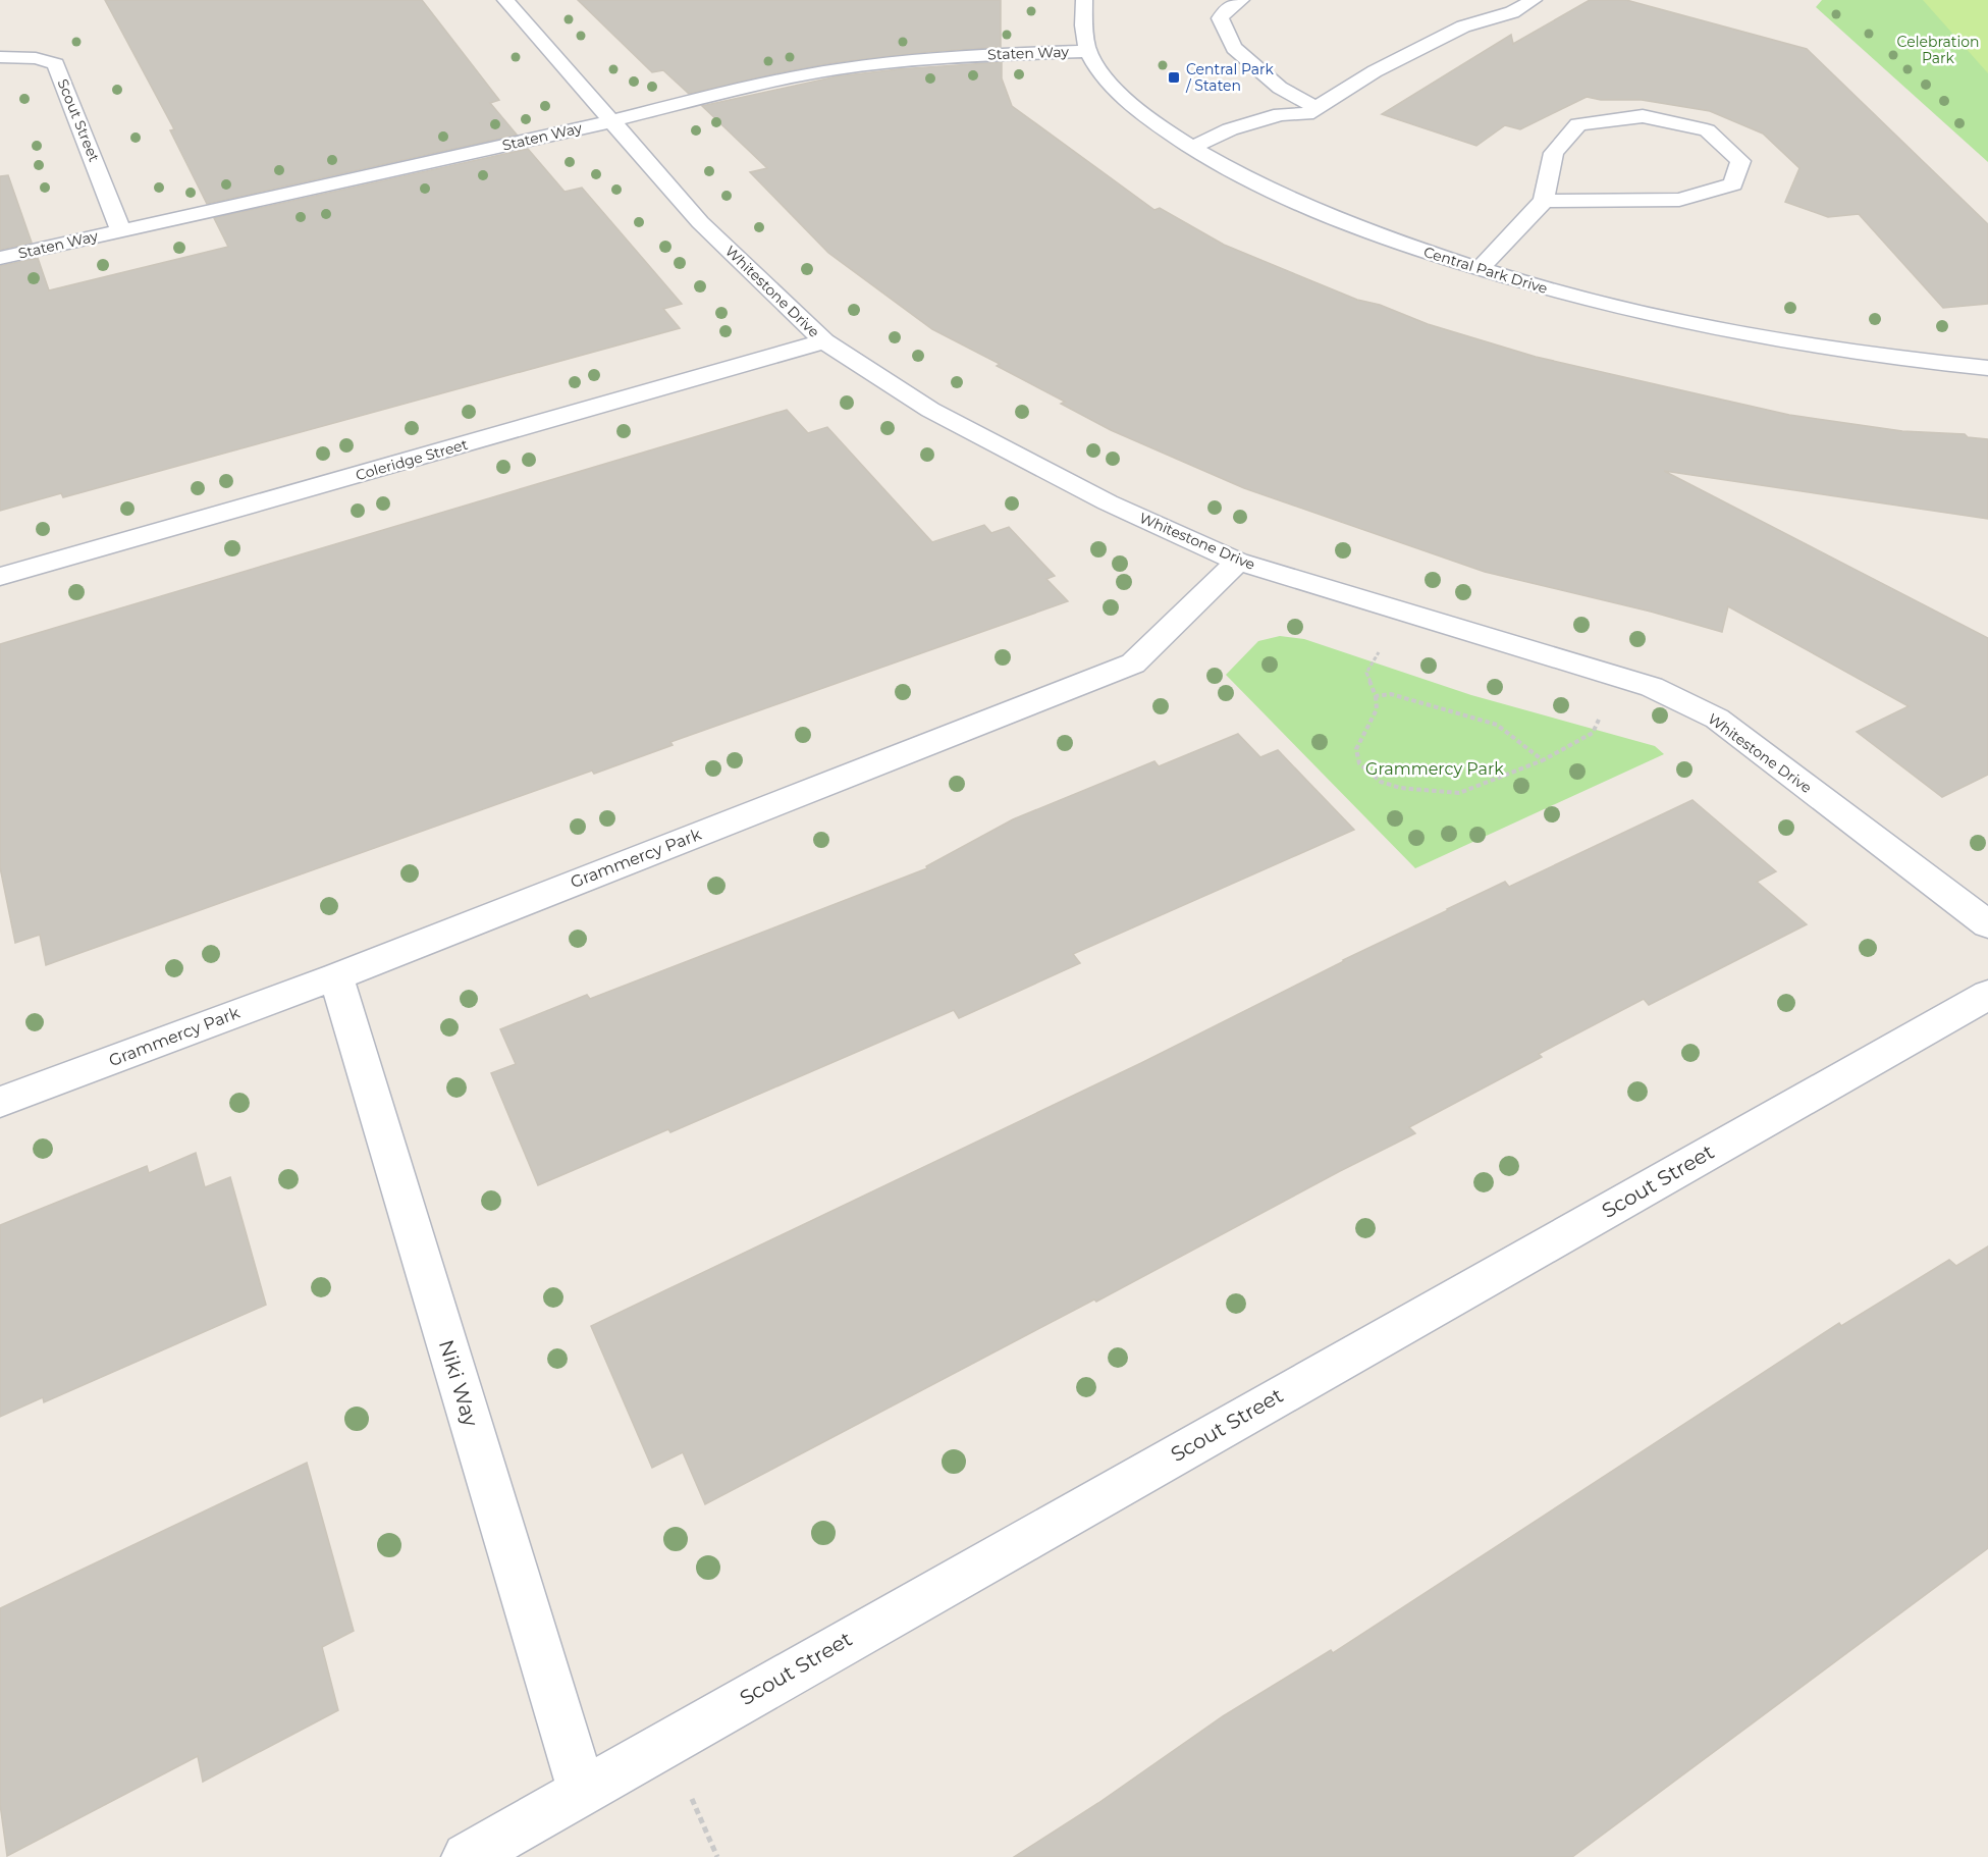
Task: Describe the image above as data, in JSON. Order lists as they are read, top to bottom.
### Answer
{
  "streets": {
    "street": [
      "Staten Way",
      "Scout Street",
      "Central Park Drive",
      "Whitestone Drive",
      "Coleridge Street",
      "Grammercy Park",
      "Niki Way"
    ]
  },
  "crossings": [
    ["Staten Way", "Scout Street"],
    ["Staten Way", "Central Park Drive"],
    ["Staten Way", "Whitestone Drive"],
    ["Scout Street", "Niki Way"],
    ["Whitestone Drive", "Coleridge Street"],
    ["Whitestone Drive", "Grammercy Park"],
    ["Grammercy Park", "Niki Way"]
  ],
  "parks": ["Celebration Park", "Grammercy Park"],
  "places": {
    "transit": ["Central Park / Staten"]
  }
}
